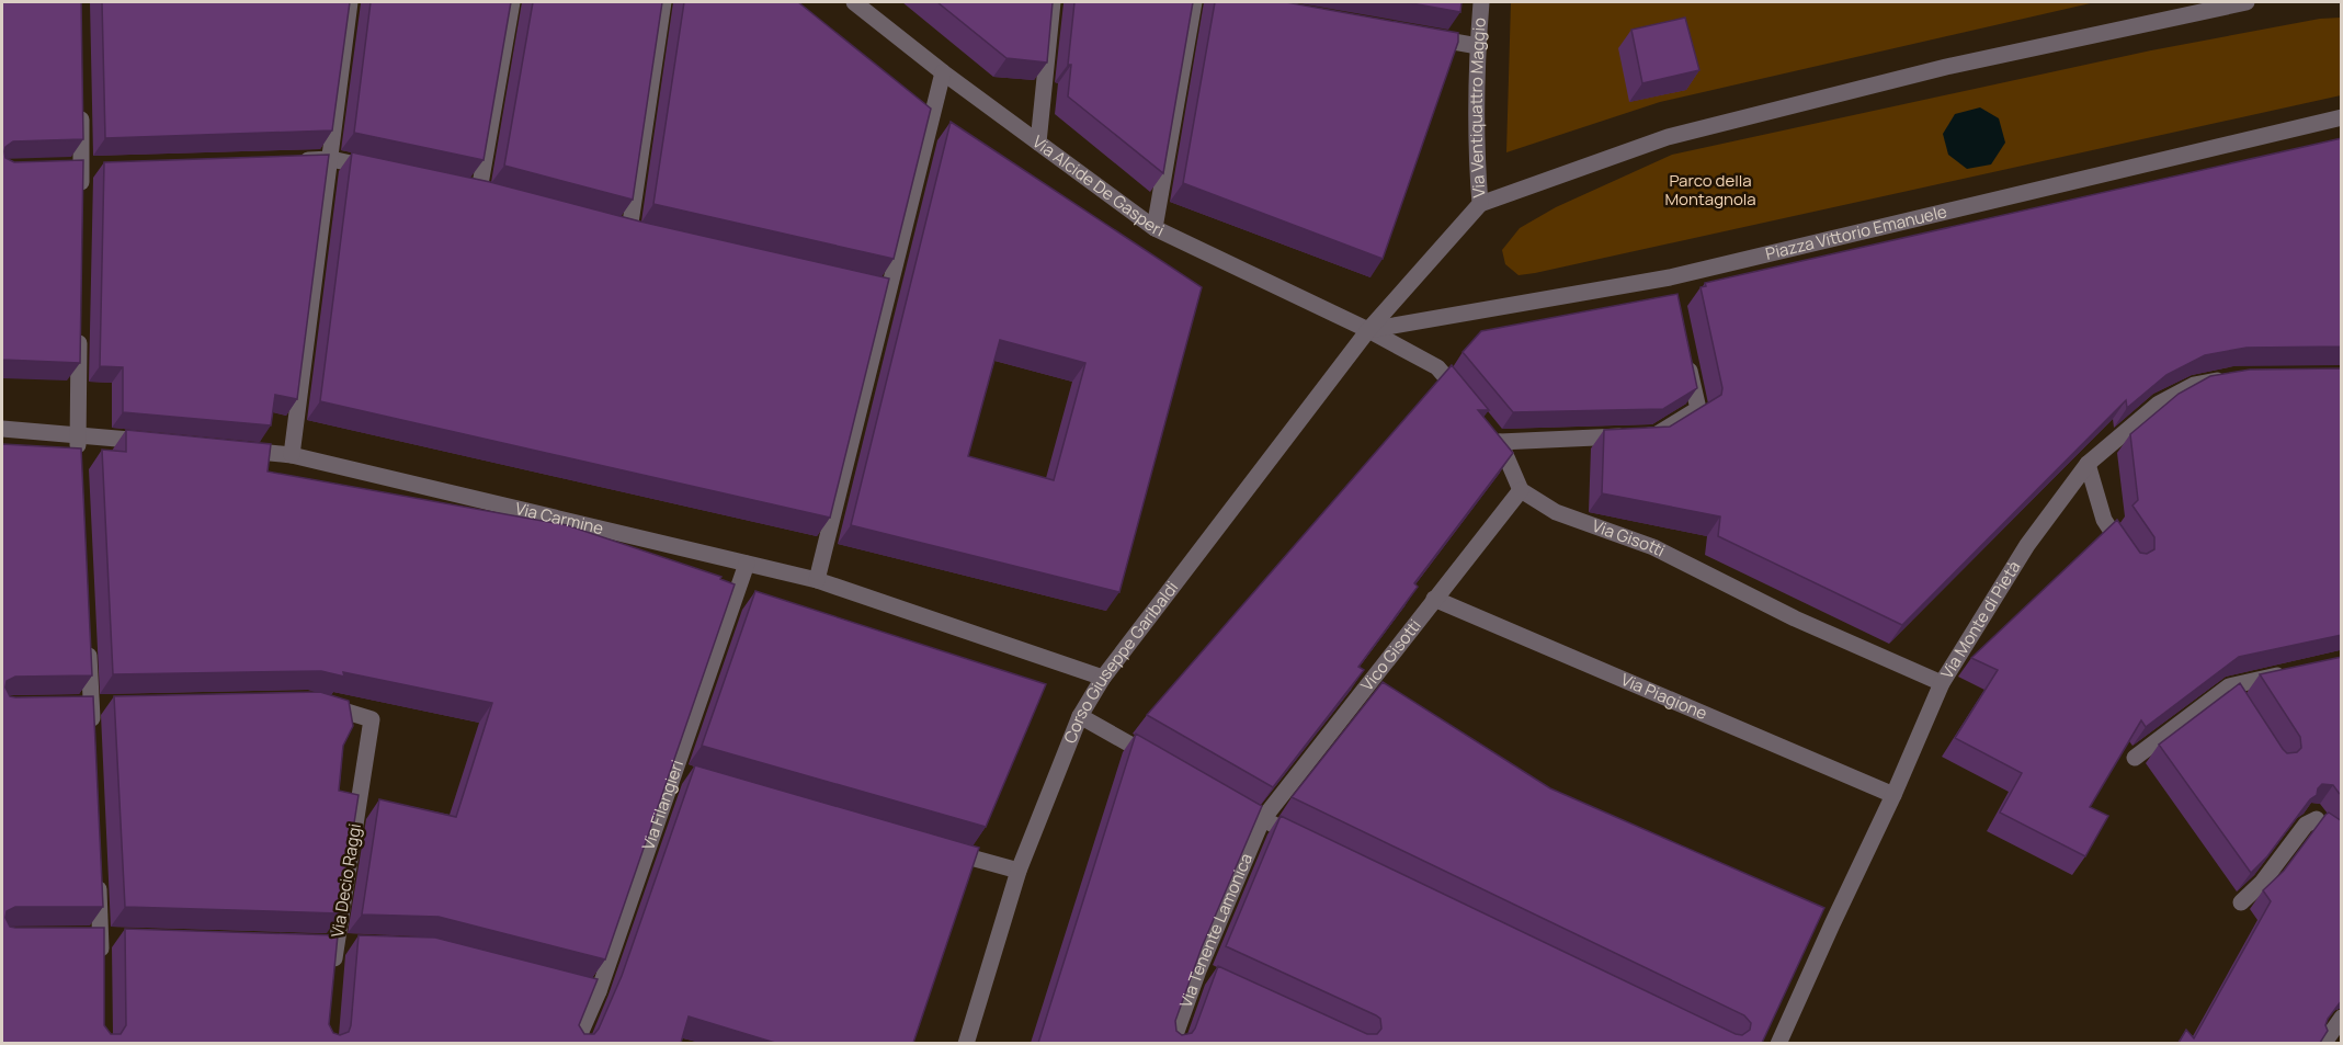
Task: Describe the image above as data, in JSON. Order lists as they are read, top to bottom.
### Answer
{
  "streets": {
    "street": [
      "Via Ventiquattro Maggio",
      "Via Alcide De Gasperi",
      "Piazza Vittorio Emanuele",
      "Via Carmine",
      "Via Gisotti",
      "Via Monte di Pietà",
      "Vico Gisotti",
      "Corso Giuseppe Garibaldi",
      "Via Piagione",
      "Via Filangieri",
      "Via Decio Raggi",
      "Via Tenente Lamonica"
    ]
  },
  "crossings": [
    ["Via Ventiquattro Maggio", "Via Alcide De Gasperi"],
    ["Via Ventiquattro Maggio", "Piazza Vittorio Emanuele"],
    ["Via Ventiquattro Maggio", "Corso Giuseppe Garibaldi"],
    ["Via Alcide De Gasperi", "Piazza Vittorio Emanuele"],
    ["Via Alcide De Gasperi", "Corso Giuseppe Garibaldi"],
    ["Piazza Vittorio Emanuele", "Corso Giuseppe Garibaldi"],
    ["Via Carmine", "Corso Giuseppe Garibaldi"],
    ["Via Carmine", "Via Filangieri"],
    ["Via Gisotti", "Via Monte di Pietà"],
    ["Via Gisotti", "Vico Gisotti"],
    ["Via Monte di Pietà", "Via Piagione"],
    ["Vico Gisotti", "Via Piagione"],
    ["Vico Gisotti", "Via Tenente Lamonica"]
  ],
  "parks": ["Parco della Montagnola"]
}
